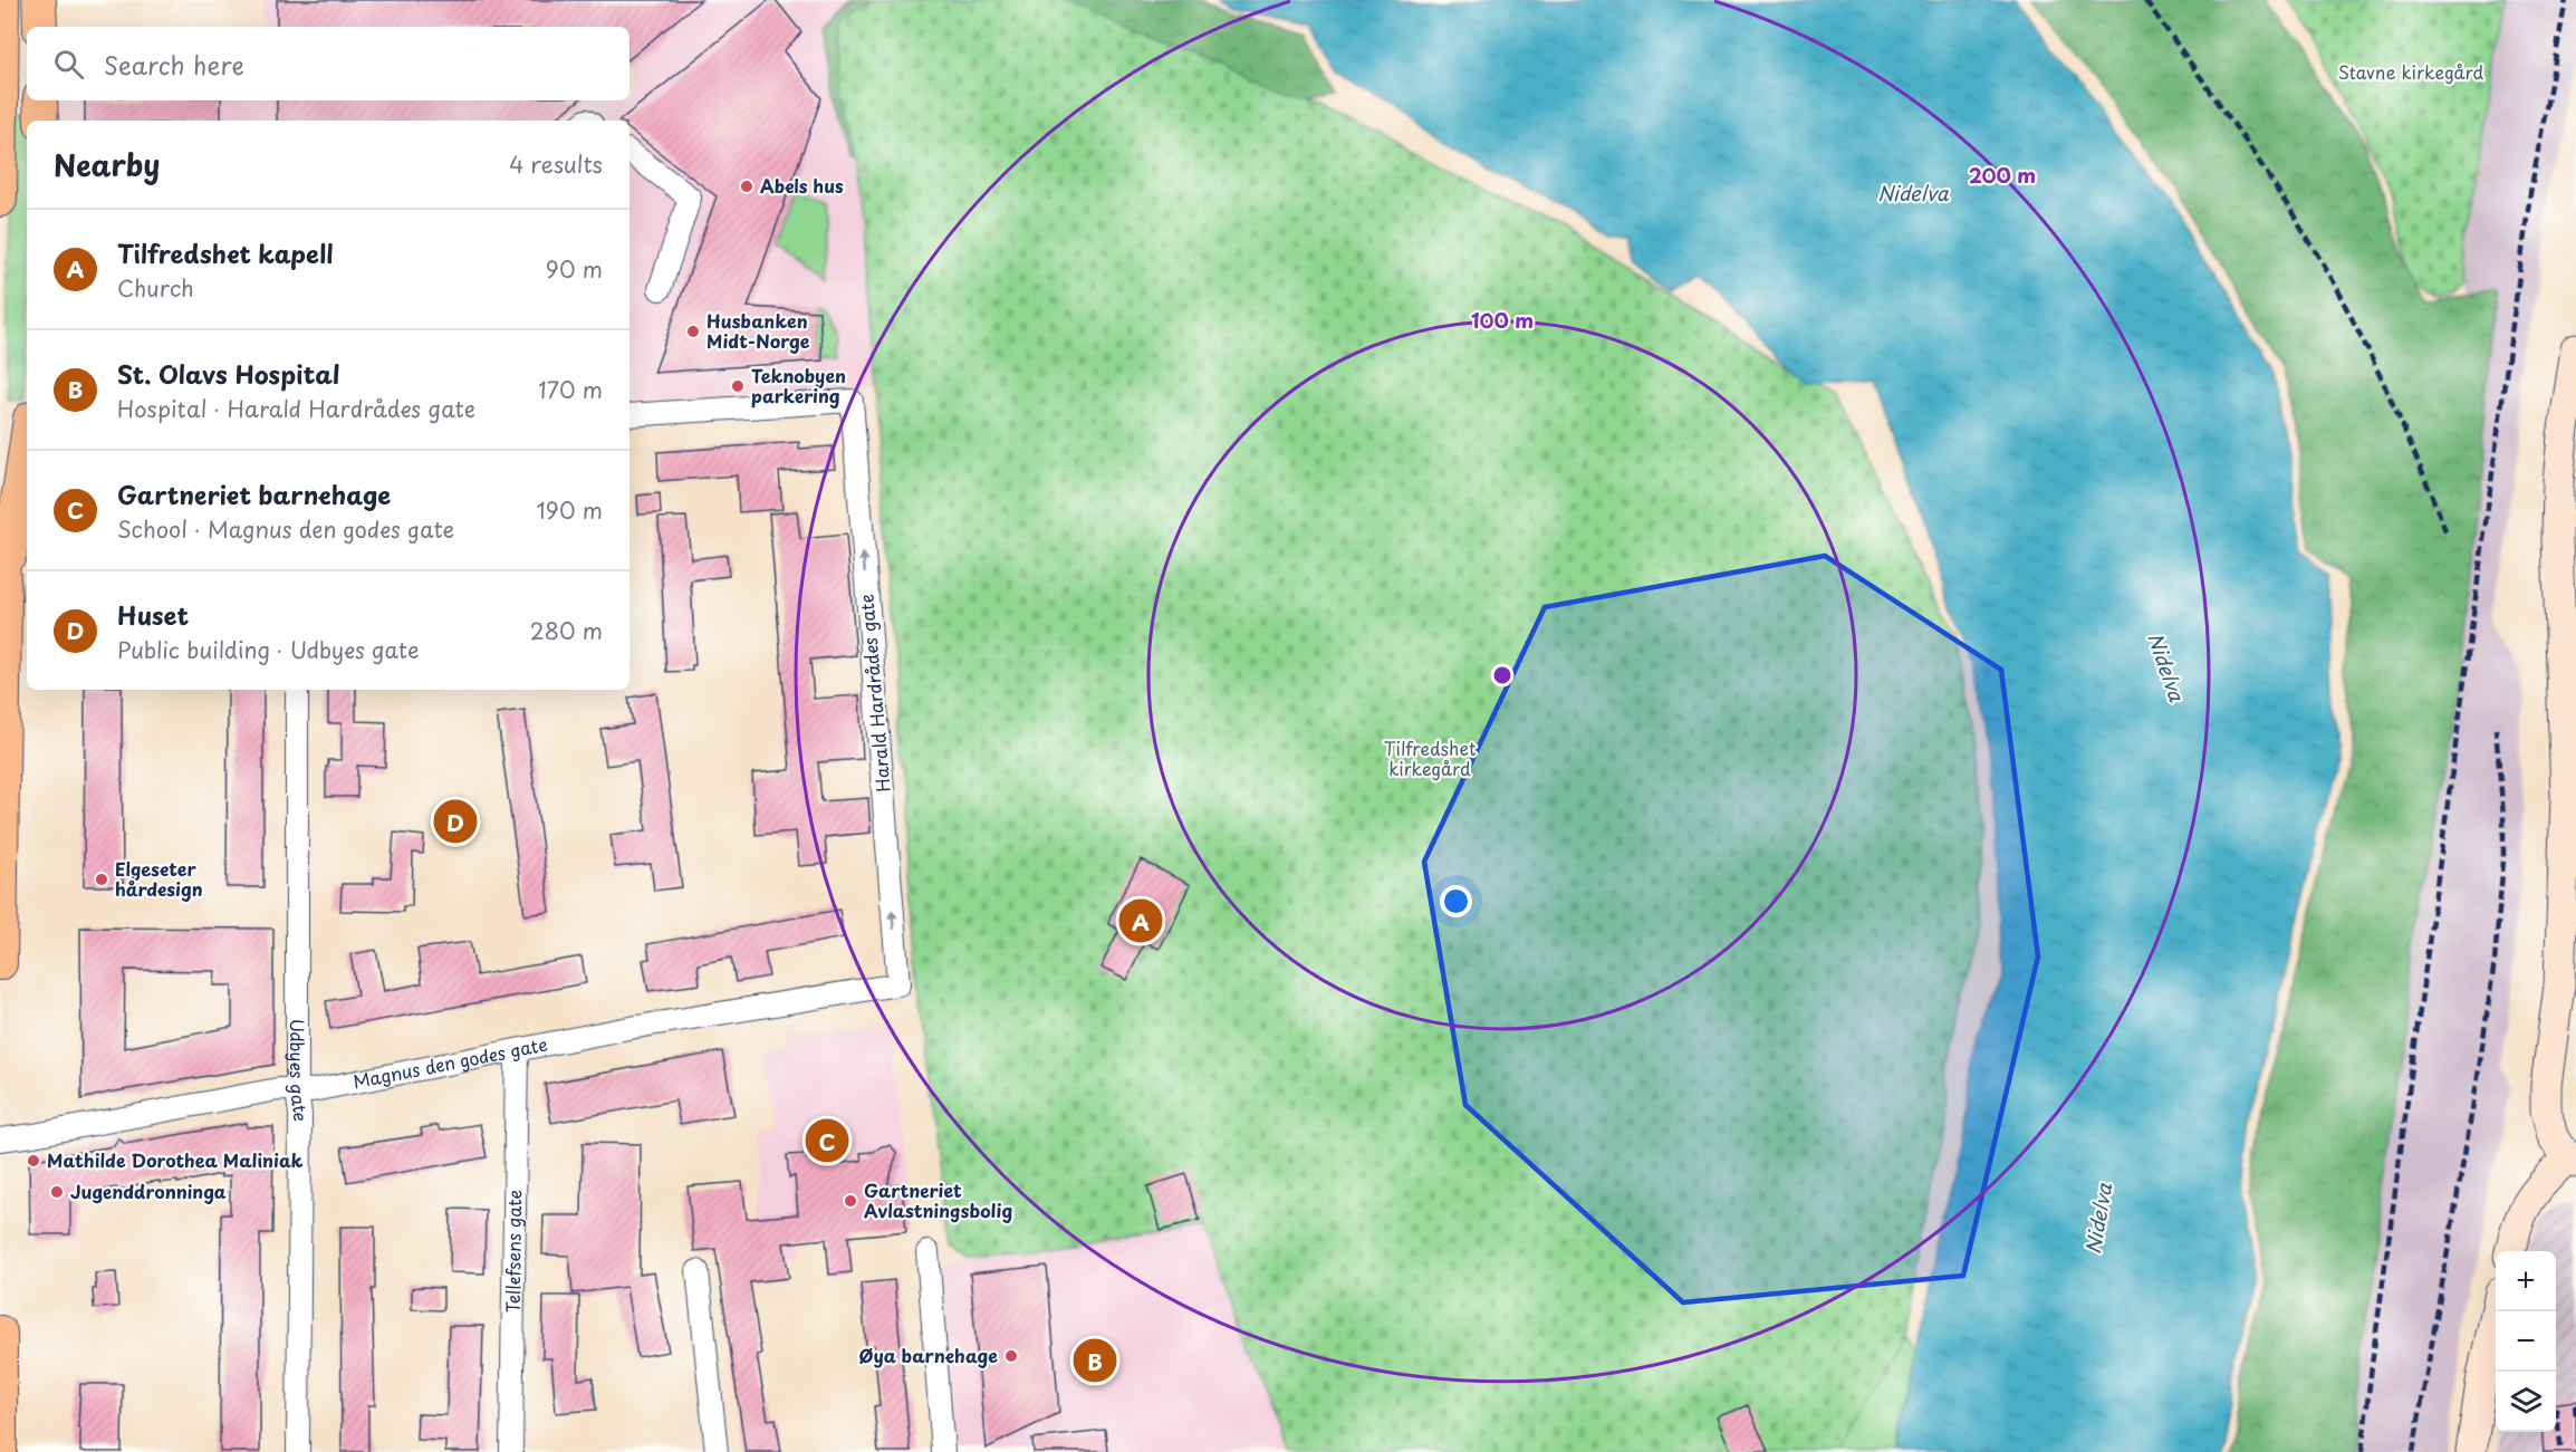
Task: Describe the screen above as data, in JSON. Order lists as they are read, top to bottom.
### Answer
{
  "streets": {
    "street": [
      "Harald Hardrådes gate",
      "Magnus den godes gate",
      "Udbyes gate",
      "Tellefsens gate"
    ]
  },
  "crossings": [
    ["Harald Hardrådes gate", "Magnus den godes gate"],
    ["Magnus den godes gate", "Udbyes gate"],
    ["Magnus den godes gate", "Tellefsens gate"]
  ],
  "water": ["Nidelva"],
  "parks": ["Stavne kirkegård", "Tilfredshet kirkegård"],
  "places": [
    "Abels hus",
    "Husbanken Midt-Norge",
    "Teknobyen parkering",
    "Elgeseter hårdesign",
    "Mathilde Dorothea Maliniak",
    "Jugenddronninga",
    "Gartneriet Avlastningsbolig",
    "Øya barnehage"
  ],
  "page": {
    "search": "Search here",
    "heading": ["Nearby", "4 results"],
    "list": [
      {
        "mark": "A",
        "name": "Tilfredshet kapell",
        "note": "Church",
        "value": "90 m"
      },
      {
        "mark": "B",
        "name": "St. Olavs Hospital",
        "note": "Hospital · Harald Hardrådes gate",
        "value": "170 m"
      },
      {
        "mark": "C",
        "name": "Gartneriet barnehage",
        "note": "School · Magnus den godes gate",
        "value": "190 m"
      },
      {
        "mark": "D",
        "name": "Huset",
        "note": "Public building · Udbyes gate",
        "value": "280 m"
      }
    ],
    "pins": [
      "D",
      "A",
      "C",
      "B"
    ],
    "map_buttons": ["+", "−"]
  },
  "rings": ["200 m", "100 m"]
}
